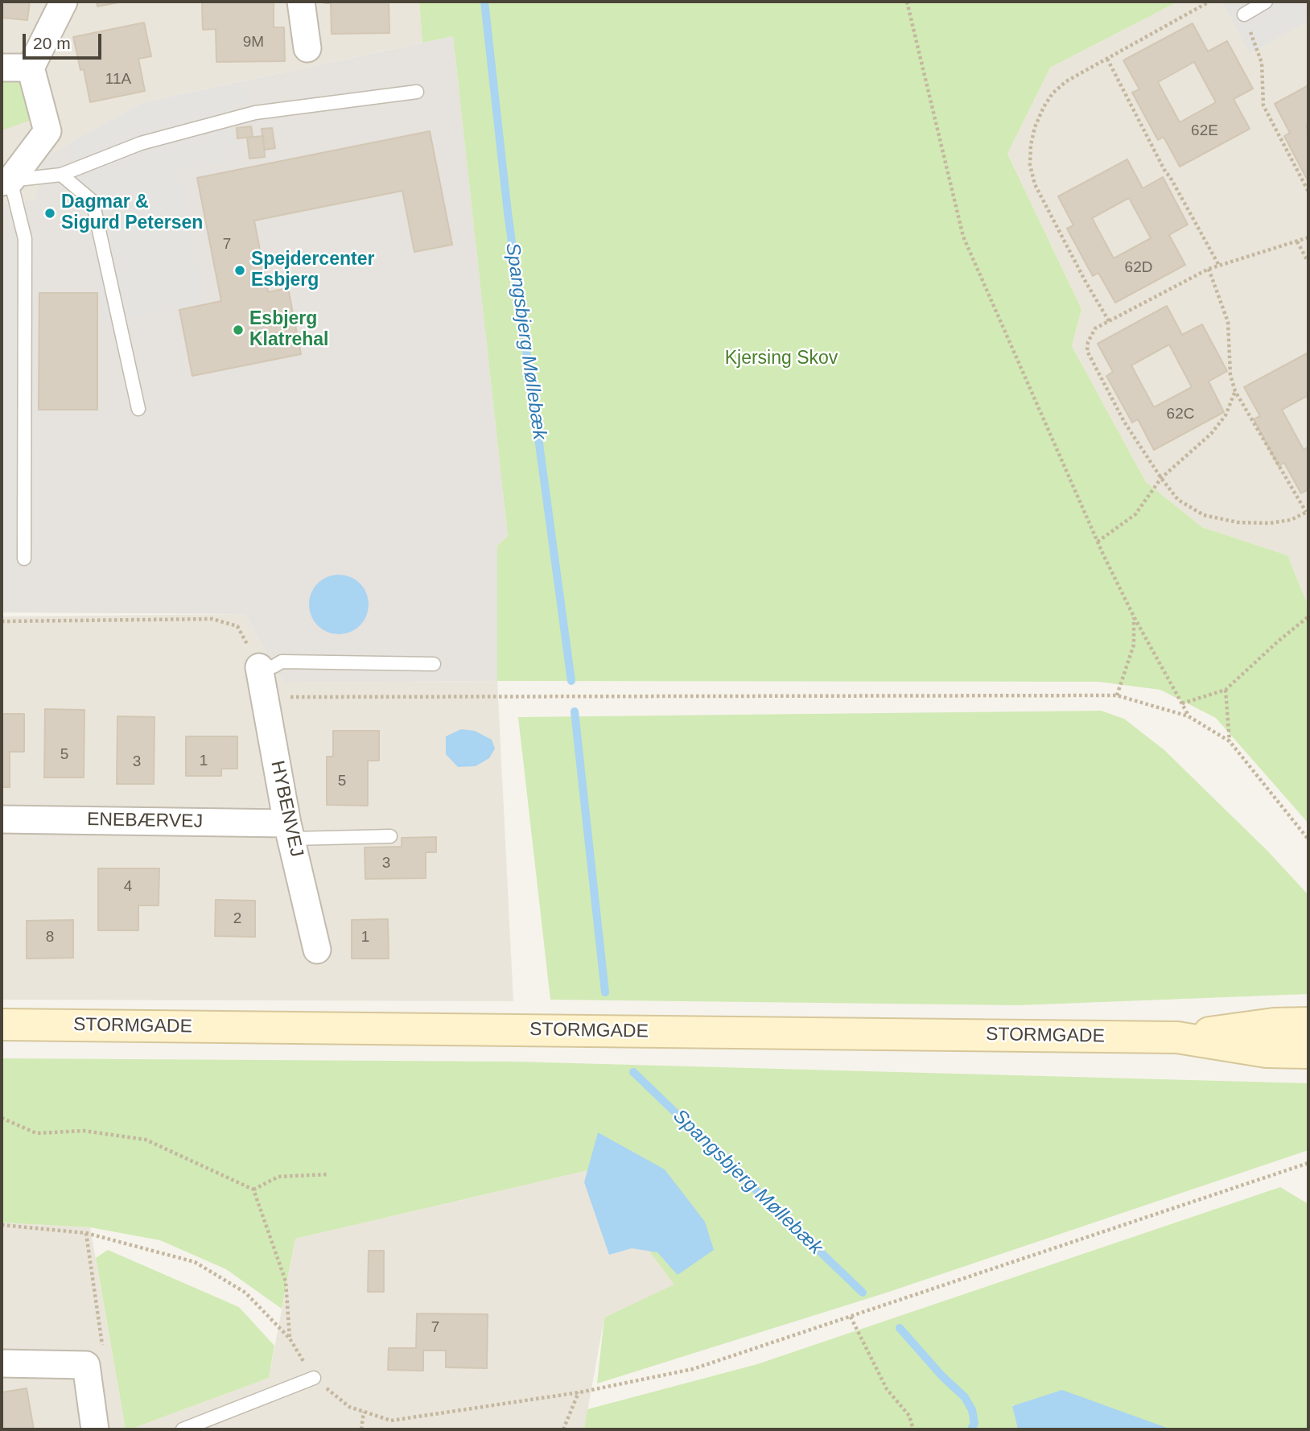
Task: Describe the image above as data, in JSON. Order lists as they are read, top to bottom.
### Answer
{
  "streets": {
    "street": ["HYBENVEJ", "ENEBÆRVEJ", "STORMGADE"]
  },
  "crossings": [
    ["HYBENVEJ", "ENEBÆRVEJ"]
  ],
  "water": ["Spangsbjerg Møllebæk"],
  "parks": ["Kjersing Skov"],
  "places": ["Dagmar & Sigurd Petersen", "Spejdercenter Esbjerg", "Esbjerg Klatrehal"],
  "house_numbers": [
    "9M",
    "11A",
    "62E",
    "7",
    "62D",
    "62C",
    "5",
    "1",
    "3",
    "5",
    "3",
    "4",
    "2",
    "8",
    "1",
    "7"
  ],
  "scale_bar": "20 m"
}
